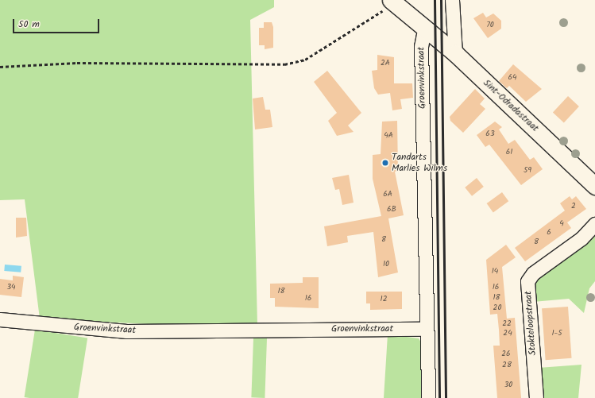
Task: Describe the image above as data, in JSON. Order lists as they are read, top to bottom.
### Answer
{
  "streets": {
    "street": ["Groenvinkstraat", "Sint-Odradastraat", "Stokteloopstraat"]
  },
  "crossings": [
    ["Groenvinkstraat", "Sint-Odradastraat"]
  ],
  "places": ["Tandarts Marlies Wilms"],
  "house_numbers": [
    "70",
    "2A",
    "64",
    "63",
    "4A",
    "61",
    "59",
    "6A",
    "2",
    "6B",
    "4",
    "6",
    "8",
    "8",
    "10",
    "14",
    "34",
    "16",
    "18",
    "18",
    "16",
    "12",
    "20",
    "22",
    "24",
    "1-5",
    "26",
    "28",
    "30"
  ],
  "scale_bar": "50 m"
}
